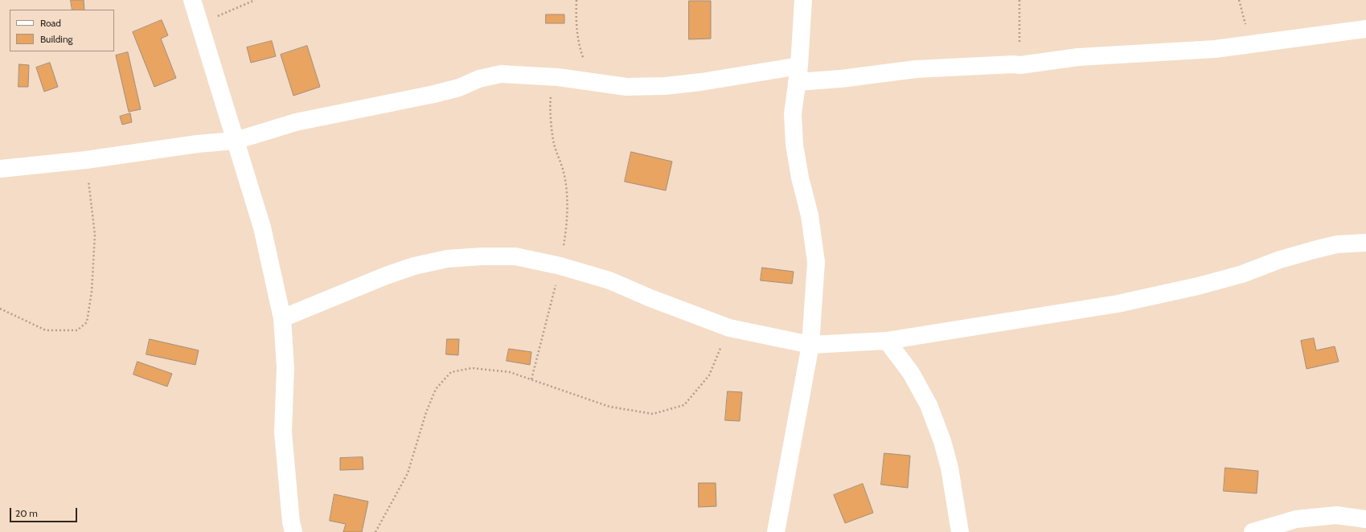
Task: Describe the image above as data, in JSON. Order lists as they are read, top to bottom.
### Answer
{
  "legend": ["Road", "Building"],
  "scale_bar": "20 m"
}
